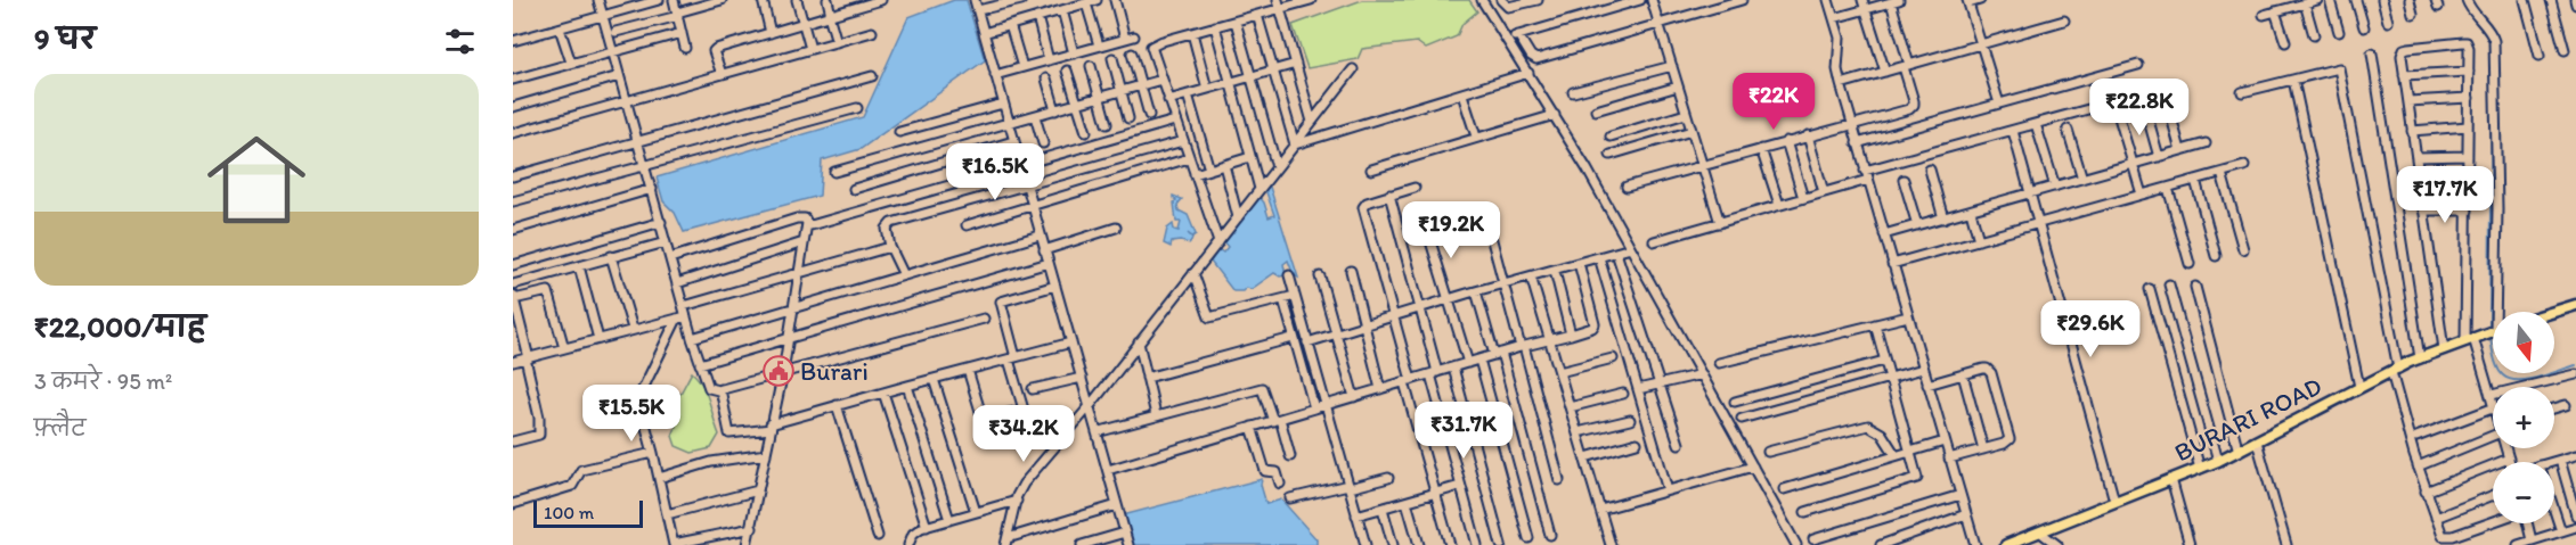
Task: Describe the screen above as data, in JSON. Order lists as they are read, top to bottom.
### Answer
{
  "streets": {
    "main road": ["BURARI ROAD"]
  },
  "places": {
    "public building": ["Burari"]
  },
  "scale_bar": "100 m",
  "north": "bottom",
  "page": {
    "heading": "9 घर",
    "price": [
      "₹22K",
      "₹22.8K",
      "₹16.5K",
      "₹17.7K",
      "₹19.2K",
      "₹29.6K",
      "₹15.5K",
      "₹31.7K",
      "₹34.2K"
    ],
    "list": [
      {
        "name": "₹22,000/माह",
        "note": "3 कमरे · 95 m² · फ़्लैट"
      }
    ],
    "map_buttons": ["+", "−"],
    "scale": "100 m"
  }
}
